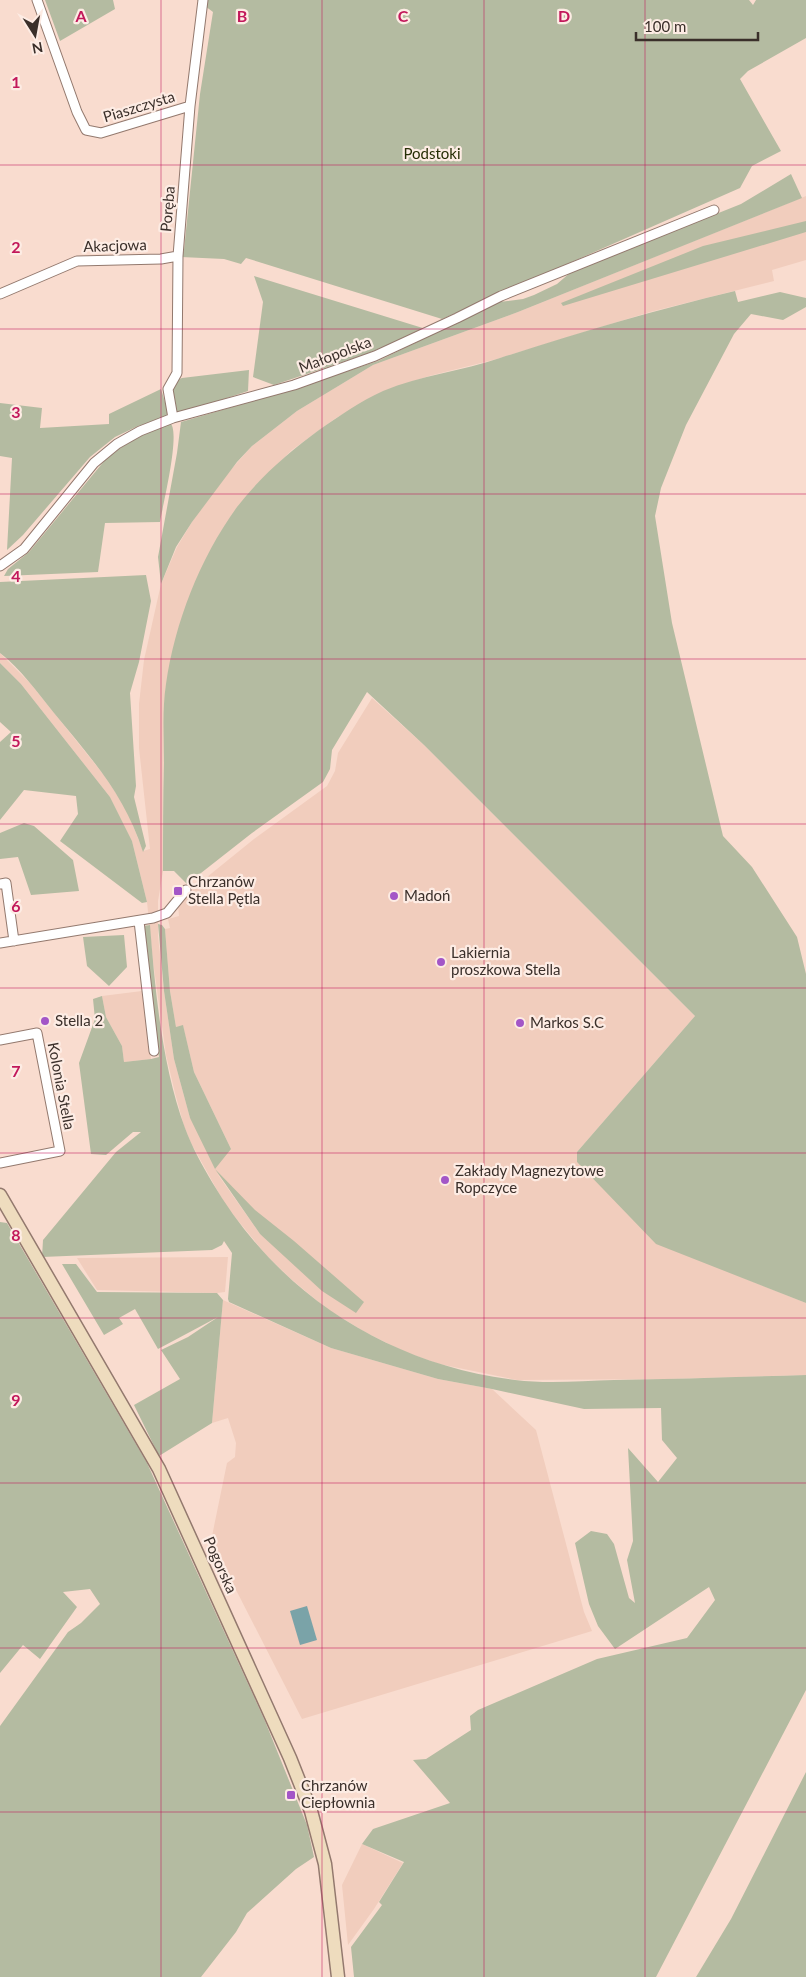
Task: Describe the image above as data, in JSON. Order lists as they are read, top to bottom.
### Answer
{
  "streets": {
    "street": [
      "Piaszczysta",
      "Poręba",
      "Akacjowa",
      "Małopolska",
      "Kolonia Stella",
      "Pogorska"
    ]
  },
  "crossings": [
    ["Piaszczysta", "Poręba"],
    ["Poręba", "Akacjowa"],
    ["Poręba", "Małopolska"]
  ],
  "parks": ["Podstoki"],
  "places": {
    "transit": ["Chrzanów Stella Pętla", "Chrzanów Ciepłownia"],
    "other": [
      "Madoń",
      "Lakiernia proszkowa Stella",
      "Stella 2",
      "Markos S.C",
      "Zakłady Magnezytowe Ropczyce"
    ]
  },
  "scale_bar": "100 m",
  "north": "bottom",
  "grid": {
    "columns": [
      "A",
      "B",
      "C",
      "D"
    ],
    "rows": [
      "1",
      "2",
      "3",
      "4",
      "5",
      "6",
      "7",
      "8",
      "9"
    ]
  }
}
